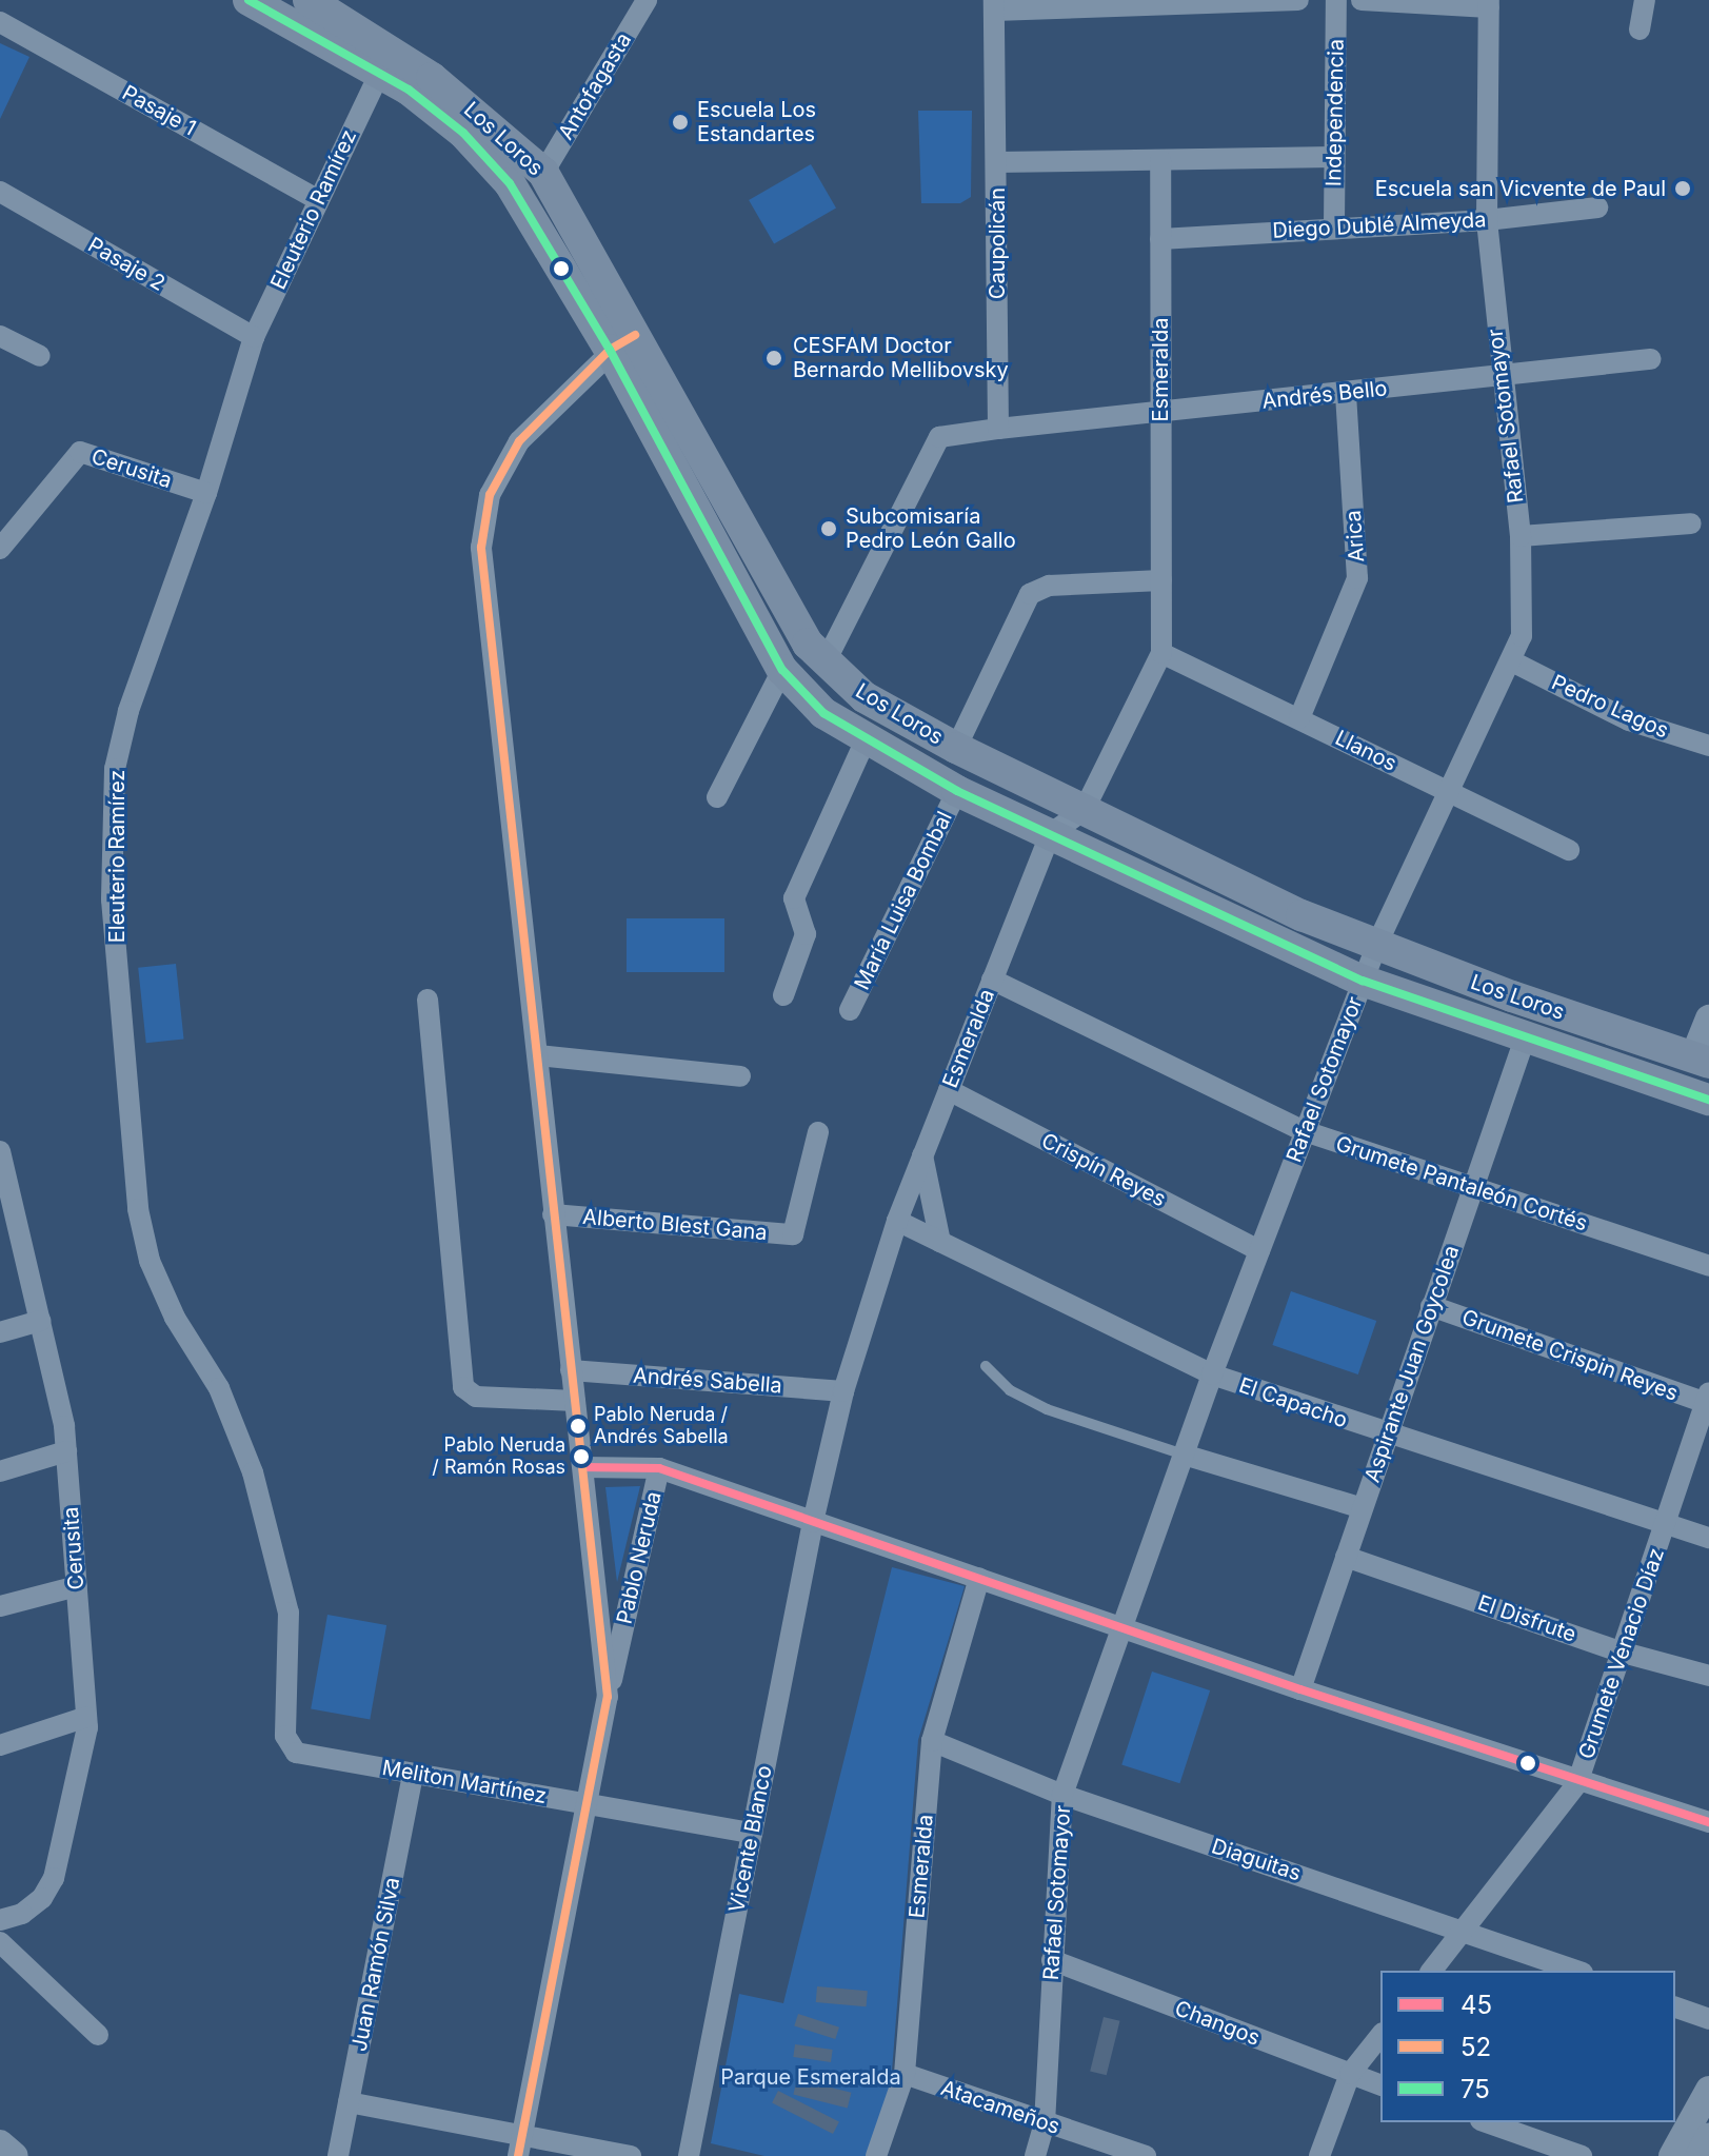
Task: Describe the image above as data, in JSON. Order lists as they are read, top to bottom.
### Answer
{
  "streets": {
    "main road": ["Los Loros"],
    "street": [
      "Antofagasta",
      "Pasaje 1",
      "Independencia",
      "Eleuterio Ramírez",
      "Diego Dublé Almeyda",
      "Caupolicán",
      "Pasaje 2",
      "Esmeralda",
      "Andrés Bello",
      "Rafael Sotomayor",
      "Cerusita",
      "Arica",
      "Pedro Lagos",
      "Llanos",
      "María Luisa Bombal",
      "Crispín Reyes",
      "Grumete Pantaleón Cortés",
      "Alberto Blest Gana",
      "Grumete Crispin Reyes",
      "Aspirante Juan Goycolea",
      "Andrés Sabella",
      "El Capacho",
      "Pablo Neruda",
      "El Disfrute",
      "Grumete Venacio Díaz",
      "Meliton Martínez",
      "Vicente Blanco",
      "Diaguitas",
      "Juan Ramón Silva",
      "Changos",
      "Atacameños"
    ]
  },
  "crossings": [
    ["Antofagasta", "Los Loros"],
    ["Pasaje 1", "Eleuterio Ramírez"],
    ["Independencia", "Diego Dublé Almeyda"],
    ["Los Loros", "Eleuterio Ramírez"],
    ["Los Loros", "Esmeralda"],
    ["Los Loros", "Rafael Sotomayor"],
    ["Los Loros", "María Luisa Bombal"],
    ["Los Loros", "Aspirante Juan Goycolea"],
    ["Los Loros", "Pablo Neruda"],
    ["Eleuterio Ramírez", "Pasaje 2"],
    ["Eleuterio Ramírez", "Cerusita"],
    ["Eleuterio Ramírez", "Meliton Martínez"],
    ["Diego Dublé Almeyda", "Esmeralda"],
    ["Diego Dublé Almeyda", "Rafael Sotomayor"],
    ["Caupolicán", "Andrés Bello"],
    ["Esmeralda", "Andrés Bello"],
    ["Esmeralda", "Llanos"],
    ["Esmeralda", "Crispín Reyes"],
    ["Esmeralda", "Grumete Pantaleón Cortés"],
    ["Esmeralda", "Andrés Sabella"],
    ["Esmeralda", "El Capacho"],
    ["Esmeralda", "Vicente Blanco"],
    ["Esmeralda", "Diaguitas"],
    ["Esmeralda", "Atacameños"],
    ["Andrés Bello", "Rafael Sotomayor"],
    ["Andrés Bello", "Arica"],
    ["Rafael Sotomayor", "Pedro Lagos"],
    ["Rafael Sotomayor", "Llanos"],
    ["Rafael Sotomayor", "Crispín Reyes"],
    ["Rafael Sotomayor", "Grumete Pantaleón Cortés"],
    ["Rafael Sotomayor", "El Capacho"],
    ["Rafael Sotomayor", "Diaguitas"],
    ["Rafael Sotomayor", "Changos"],
    ["Rafael Sotomayor", "Atacameños"],
    ["Arica", "Llanos"],
    ["Grumete Pantaleón Cortés", "Aspirante Juan Goycolea"],
    ["Alberto Blest Gana", "Pablo Neruda"],
    ["Grumete Crispin Reyes", "Aspirante Juan Goycolea"],
    ["Grumete Crispin Reyes", "Grumete Venacio Díaz"],
    ["Aspirante Juan Goycolea", "El Capacho"],
    ["Aspirante Juan Goycolea", "El Disfrute"],
    ["Andrés Sabella", "Pablo Neruda"],
    ["El Capacho", "Grumete Venacio Díaz"],
    ["Pablo Neruda", "Meliton Martínez"],
    ["El Disfrute", "Grumete Venacio Díaz"],
    ["Grumete Venacio Díaz", "Diaguitas"],
    ["Meliton Martínez", "Vicente Blanco"],
    ["Meliton Martínez", "Juan Ramón Silva"]
  ],
  "parks": ["Parque Esmeralda"],
  "places": [
    "Escuela Los Estandartes",
    "Escuela san Vicvente de Paul",
    "CESFAM Doctor Bernardo Mellibovsky",
    "Subcomisaría Pedro León Gallo",
    "Pablo Neruda / Andrés Sabella",
    "Pablo Neruda / Ramón Rosas"
  ],
  "lines": ["transit line 75", "transit line 52", "transit line 45"],
  "legend": ["45", "52", "75"]
}
